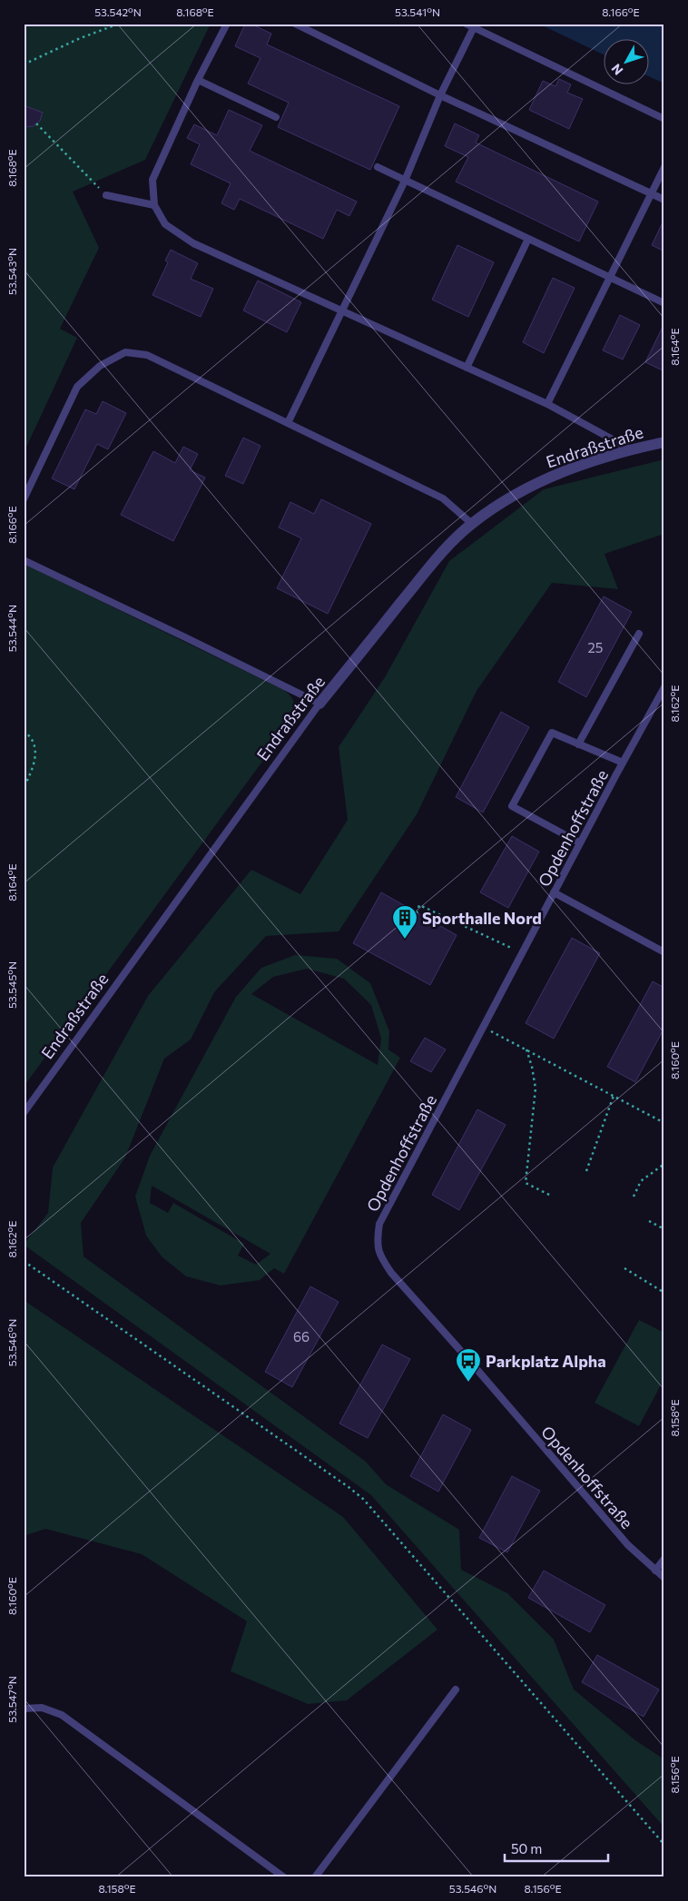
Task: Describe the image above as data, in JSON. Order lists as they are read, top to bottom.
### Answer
{
  "streets": {
    "street": ["Endraßstraße"],
    "lane": ["Opdenhoffstraße"]
  },
  "places": {
    "building": ["Sporthalle Nord"],
    "bus stop": ["Parkplatz Alpha"]
  },
  "house_numbers": ["25", "66"],
  "scale_bar": "50 m",
  "north": "bottom left",
  "coordinates": [
    "53.542°N",
    "8.168°E",
    "53.541°N",
    "8.166°E",
    "53.543°N",
    "8.164°E",
    "53.544°N",
    "8.162°E",
    "53.545°N",
    "8.160°E",
    "53.546°N",
    "8.158°E",
    "53.547°N",
    "8.156°E"
  ]
}
